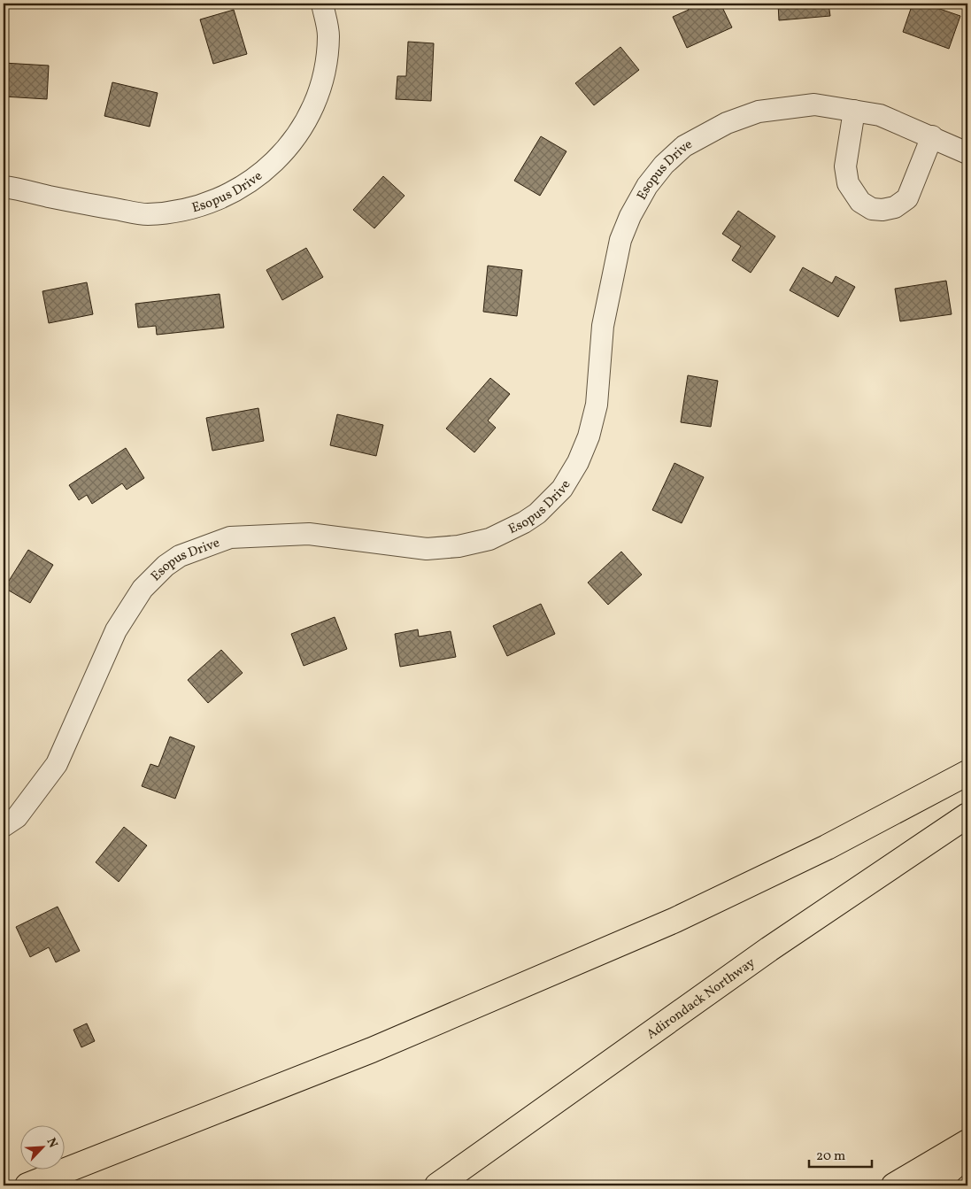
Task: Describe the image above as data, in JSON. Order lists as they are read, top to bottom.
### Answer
{
  "streets": {
    "highway": ["Adirondack Northway"],
    "street": ["Esopus Drive"]
  },
  "scale_bar": "20 m",
  "north": "top right"
}
